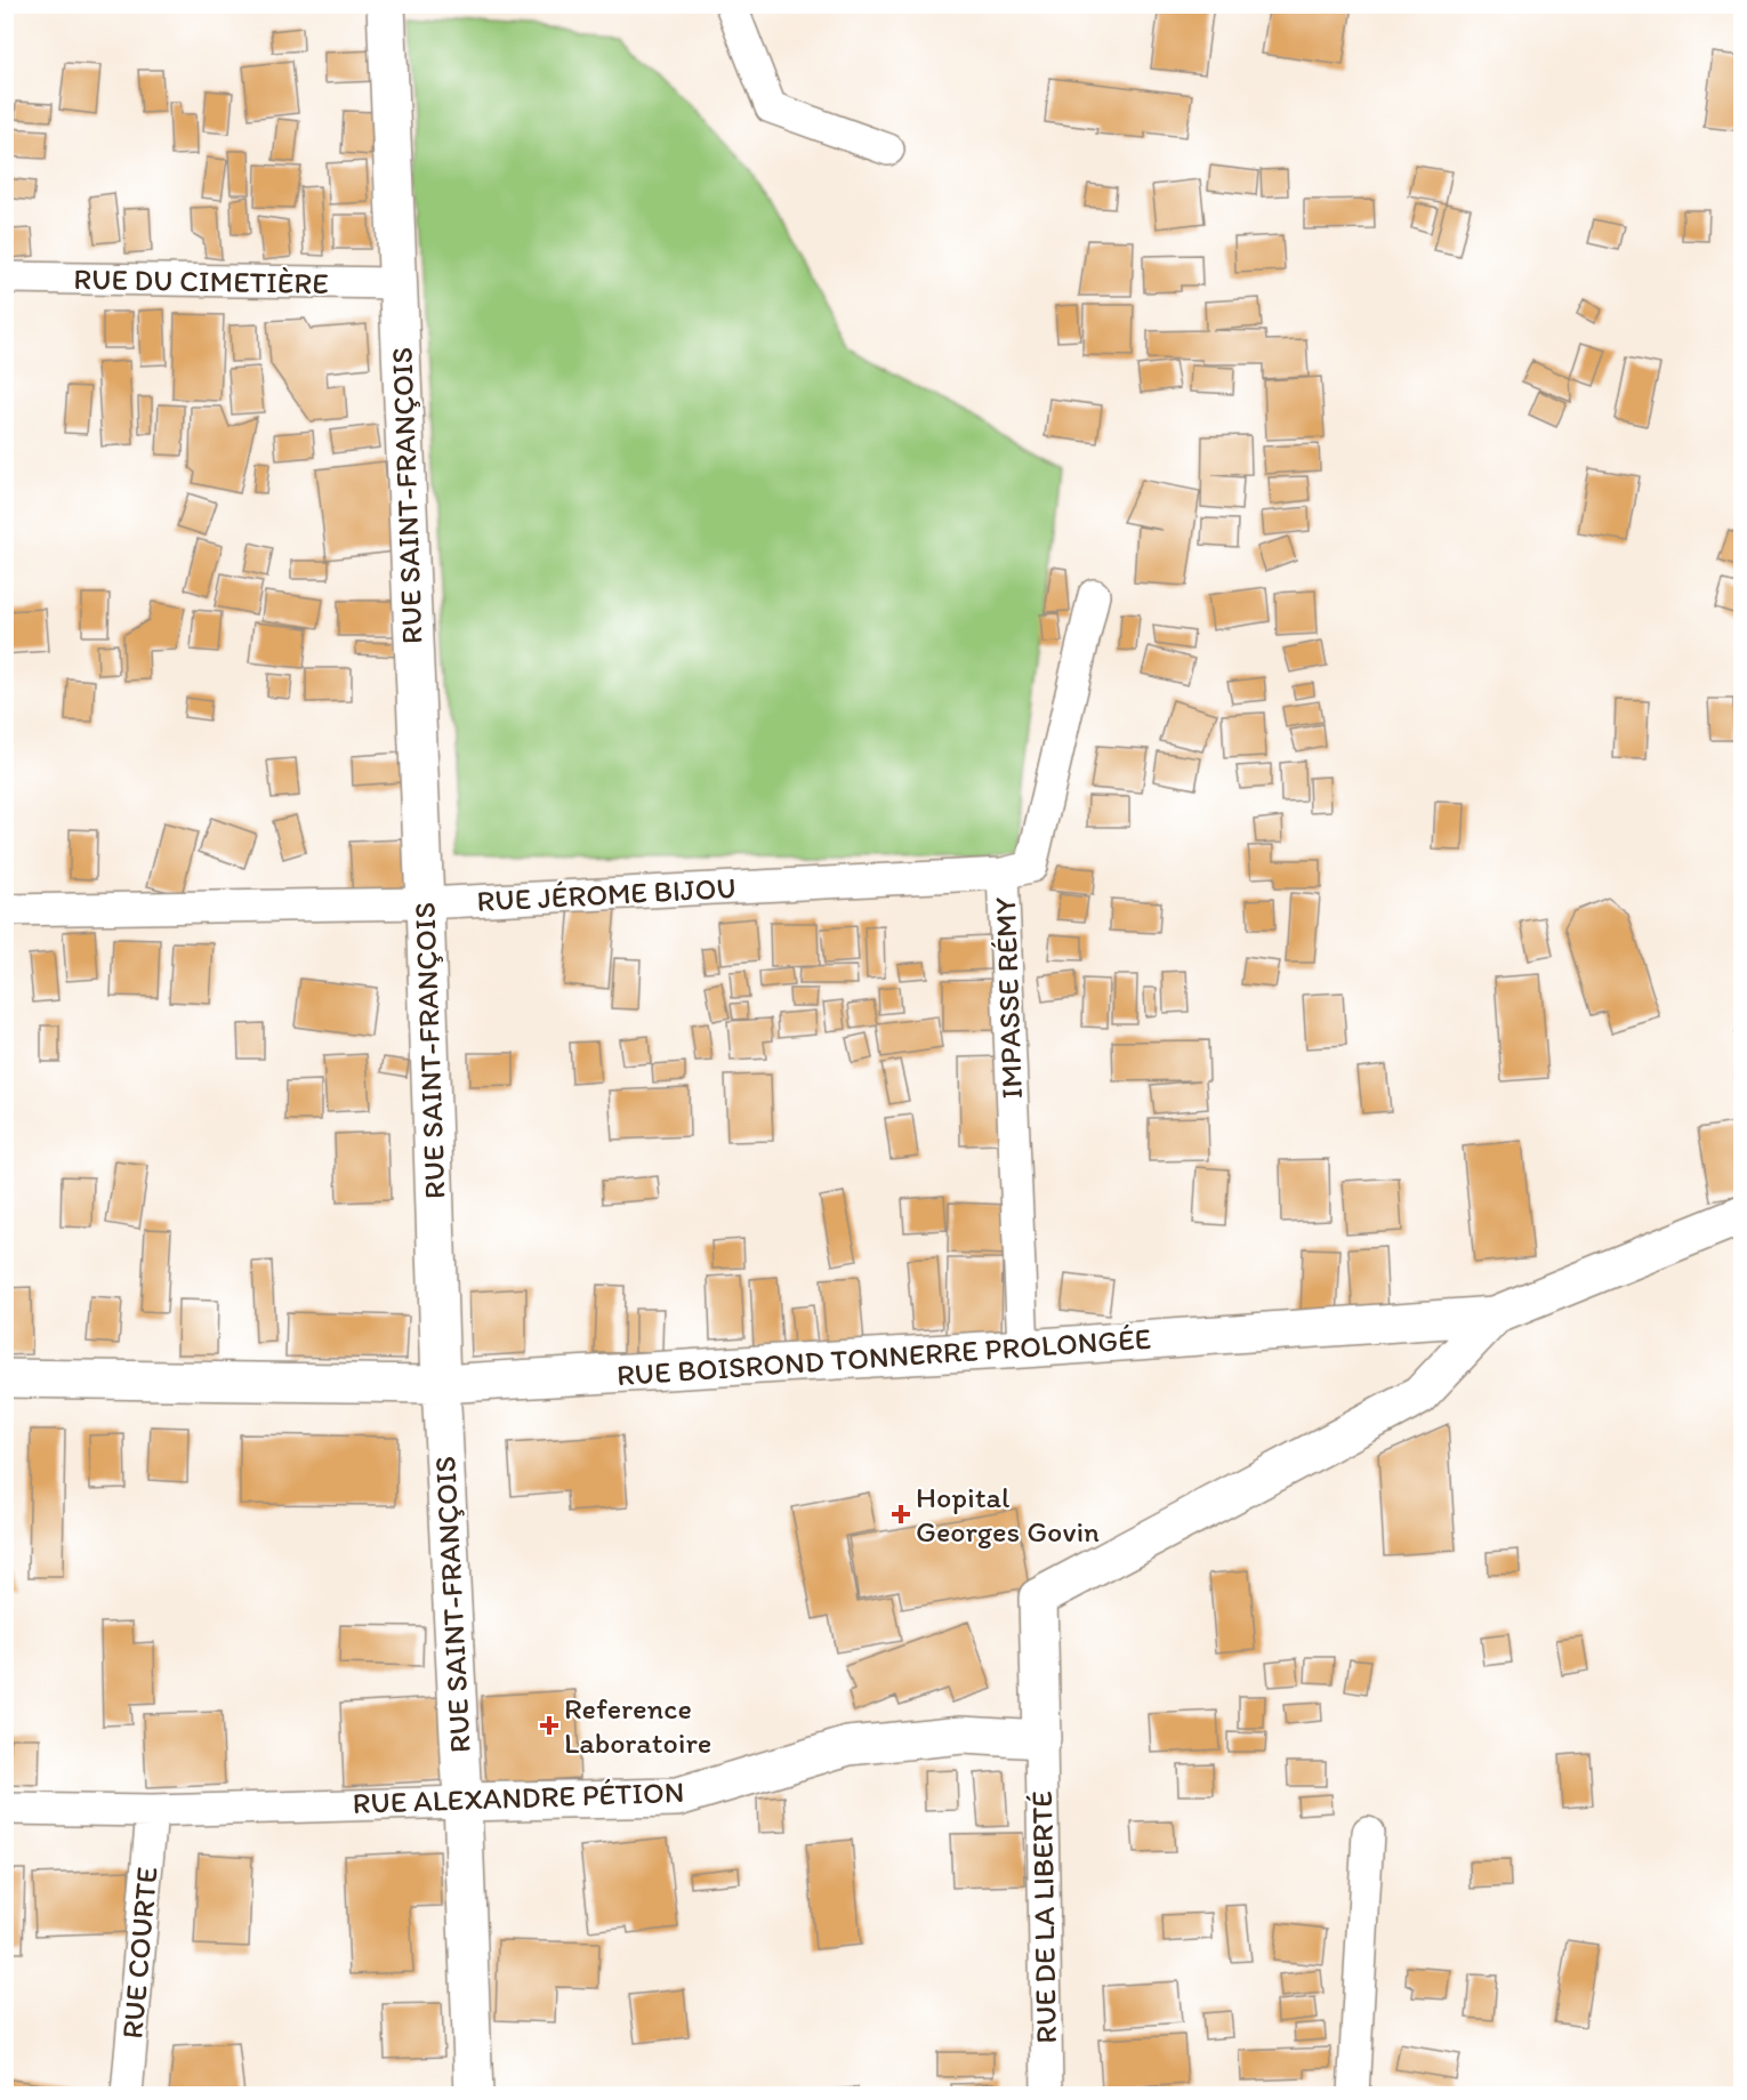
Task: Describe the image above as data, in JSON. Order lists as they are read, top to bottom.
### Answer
{
  "streets": {
    "street": [
      "RUE DU CIMETIÈRE",
      "RUE SAINT-FRANÇOIS",
      "RUE JÉROME BIJOU",
      "IMPASSE RÉMY",
      "RUE BOISROND TONNERRE PROLONGÉE",
      "RUE ALEXANDRE PÉTION",
      "RUE DE LA LIBERTÉ",
      "RUE COURTE"
    ]
  },
  "crossings": [
    ["RUE DU CIMETIÈRE", "RUE SAINT-FRANÇOIS"],
    ["RUE SAINT-FRANÇOIS", "RUE JÉROME BIJOU"],
    ["RUE SAINT-FRANÇOIS", "RUE BOISROND TONNERRE PROLONGÉE"],
    ["RUE SAINT-FRANÇOIS", "RUE ALEXANDRE PÉTION"],
    ["RUE JÉROME BIJOU", "IMPASSE RÉMY"],
    ["IMPASSE RÉMY", "RUE BOISROND TONNERRE PROLONGÉE"],
    ["RUE ALEXANDRE PÉTION", "RUE DE LA LIBERTÉ"],
    ["RUE ALEXANDRE PÉTION", "RUE COURTE"]
  ],
  "places": {
    "health": ["Hopital Georges Govin", "Reference Laboratoire"]
  }
}
